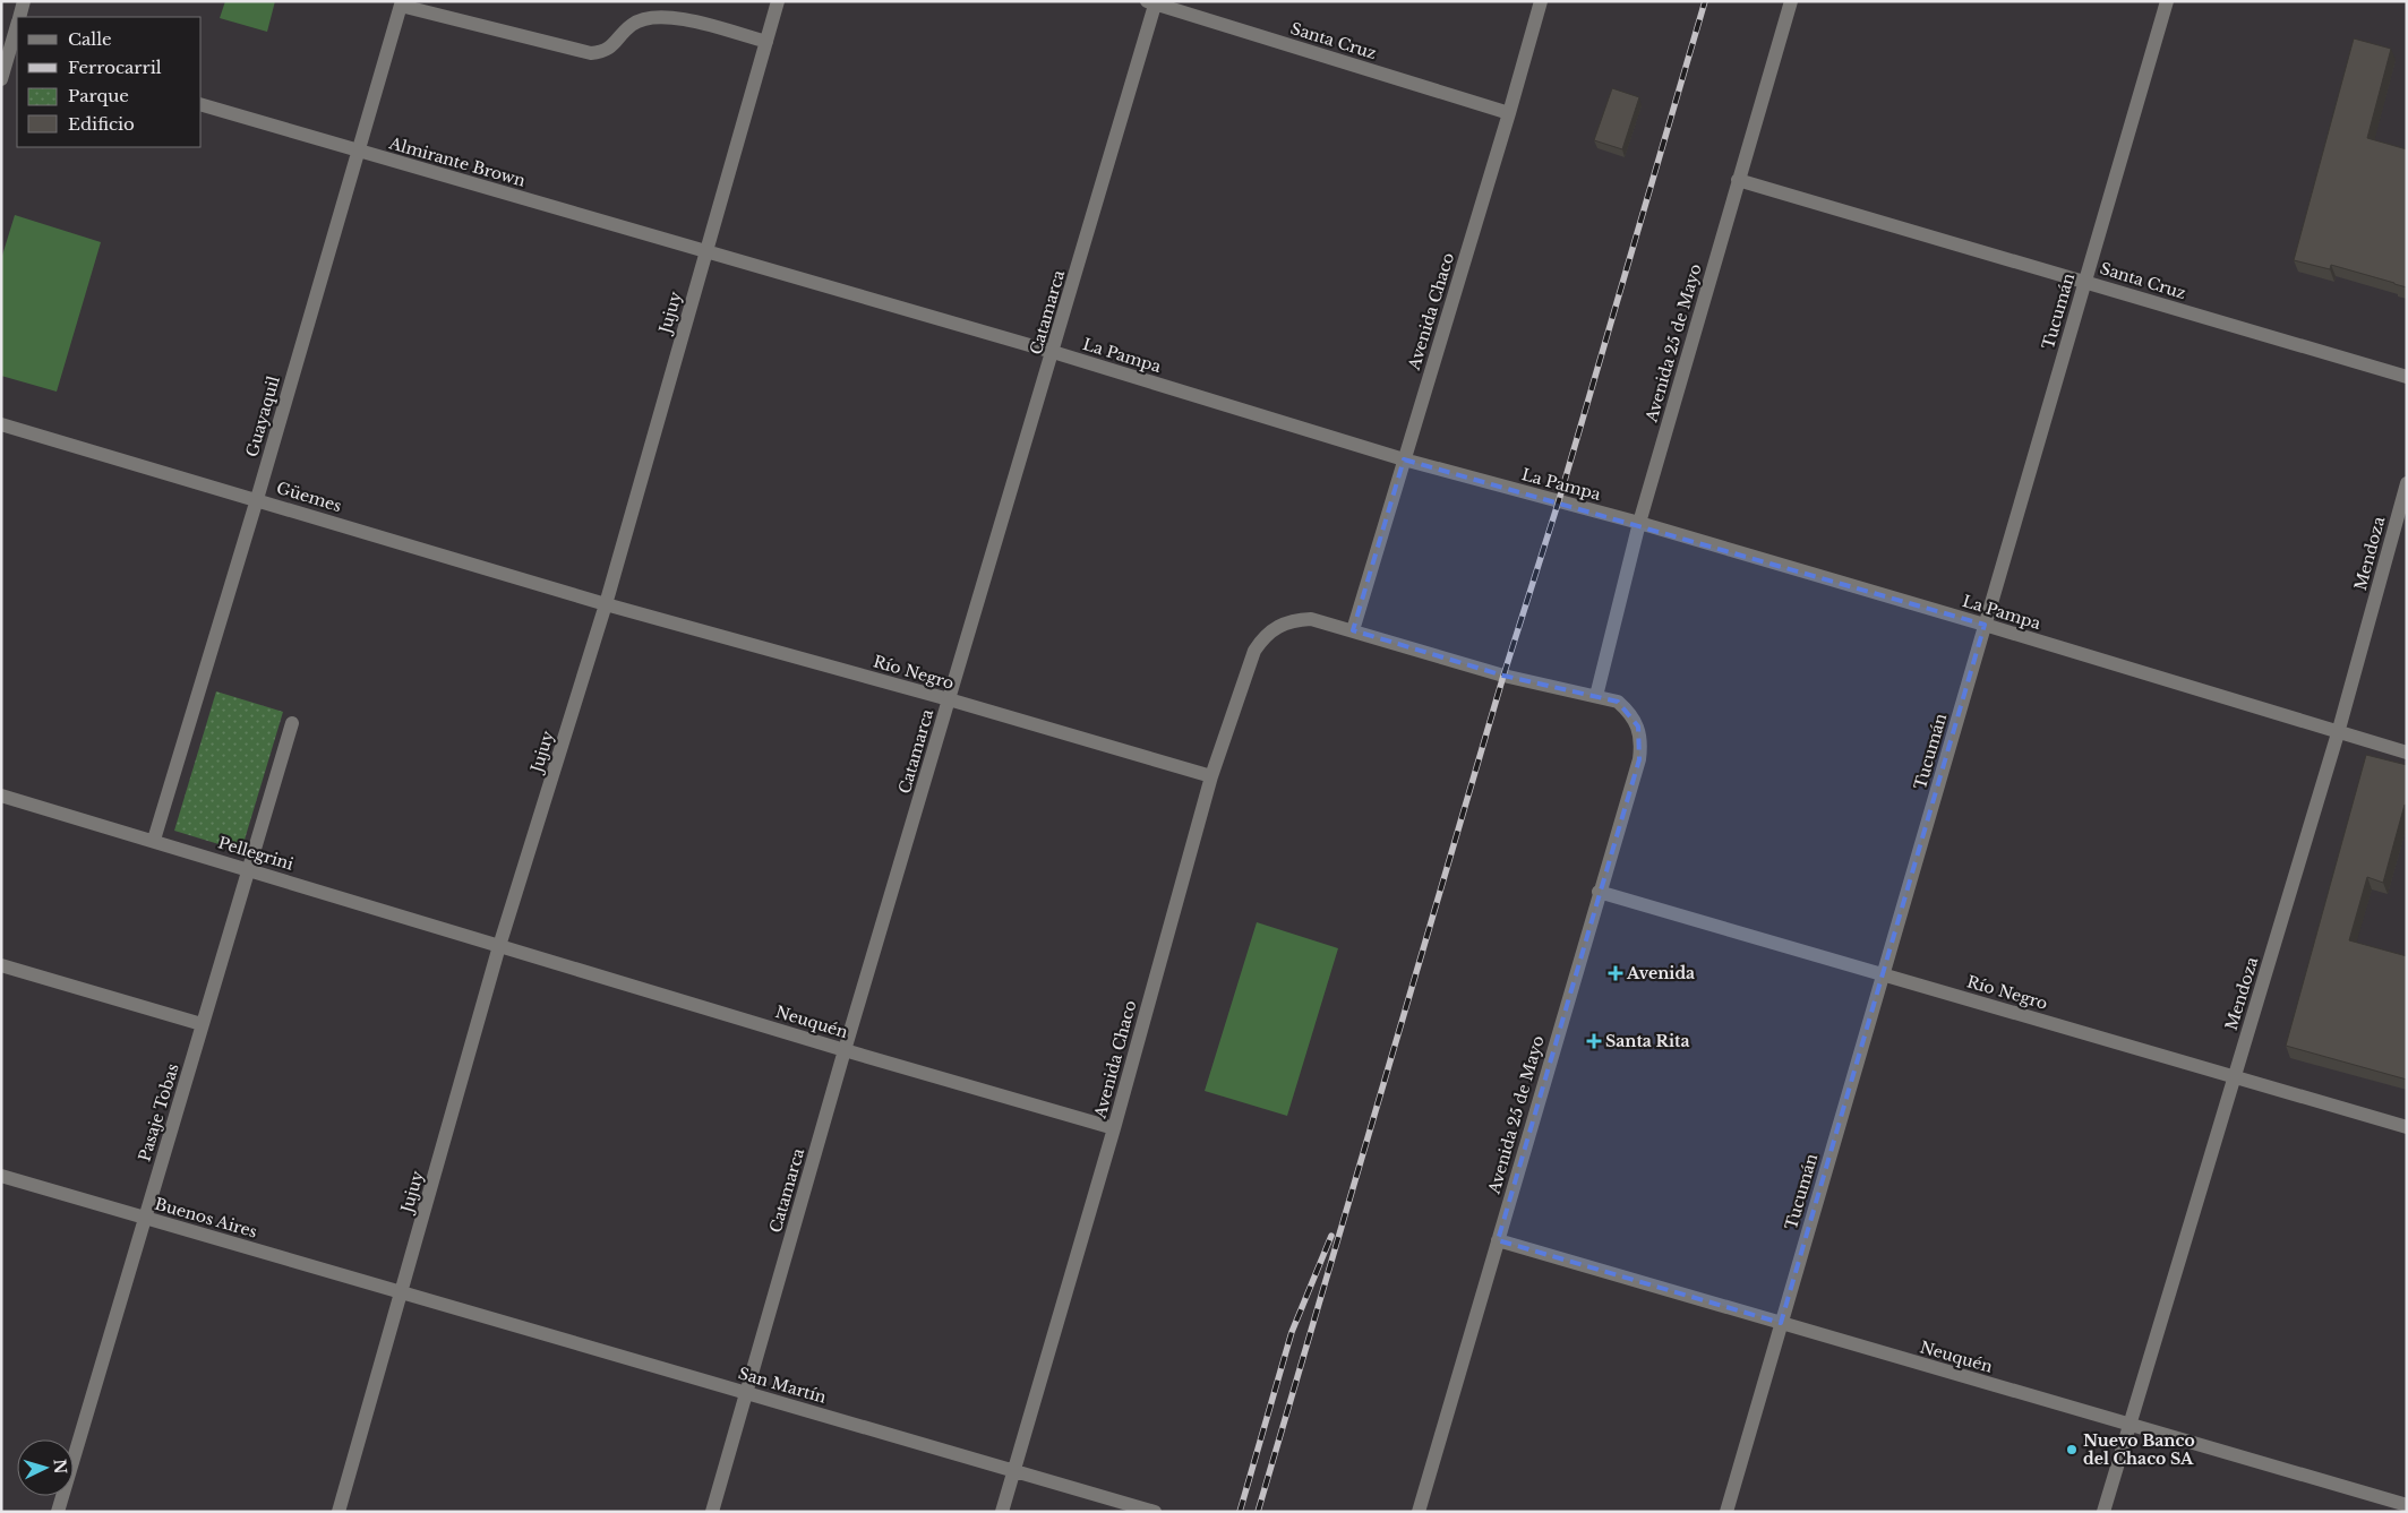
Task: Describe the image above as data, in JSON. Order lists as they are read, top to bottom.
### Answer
{
  "streets": {
    "street": [
      "Santa Cruz",
      "Almirante Brown",
      "Avenida Chaco",
      "Tucumán",
      "Jujuy",
      "Catamarca",
      "Avenida 25 de Mayo",
      "La Pampa",
      "Guayaquil",
      "Güemes",
      "Mendoza",
      "Río Negro",
      "Pellegrini",
      "Neuquén",
      "Pasaje Tobas",
      "Buenos Aires",
      "San Martín"
    ]
  },
  "crossings": [
    ["Santa Cruz", "Avenida Chaco"],
    ["Santa Cruz", "Tucumán"],
    ["Santa Cruz", "Catamarca"],
    ["Santa Cruz", "Avenida 25 de Mayo"],
    ["Almirante Brown", "Jujuy"],
    ["Almirante Brown", "La Pampa"],
    ["Almirante Brown", "Guayaquil"],
    ["Avenida Chaco", "La Pampa"],
    ["Avenida Chaco", "Río Negro"],
    ["Avenida Chaco", "Neuquén"],
    ["Avenida Chaco", "San Martín"],
    ["Tucumán", "La Pampa"],
    ["Tucumán", "Río Negro"],
    ["Tucumán", "Neuquén"],
    ["Jujuy", "La Pampa"],
    ["Jujuy", "Güemes"],
    ["Jujuy", "Río Negro"],
    ["Jujuy", "Pellegrini"],
    ["Jujuy", "Neuquén"],
    ["Jujuy", "Buenos Aires"],
    ["Jujuy", "San Martín"],
    ["Catamarca", "La Pampa"],
    ["Catamarca", "Río Negro"],
    ["Catamarca", "Neuquén"],
    ["Catamarca", "San Martín"],
    ["Avenida 25 de Mayo", "La Pampa"],
    ["Avenida 25 de Mayo", "Río Negro"],
    ["Avenida 25 de Mayo", "Neuquén"],
    ["La Pampa", "Mendoza"],
    ["Guayaquil", "Güemes"],
    ["Guayaquil", "Pellegrini"],
    ["Güemes", "Río Negro"],
    ["Mendoza", "Río Negro"],
    ["Mendoza", "Neuquén"],
    ["Pellegrini", "Neuquén"],
    ["Pellegrini", "Pasaje Tobas"],
    ["Pasaje Tobas", "Buenos Aires"],
    ["Buenos Aires", "San Martín"]
  ],
  "places": {
    "health": ["Avenida", "Santa Rita"],
    "other": ["Nuevo Banco del Chaco SA"]
  },
  "legend": [
    "Calle",
    "Ferrocarril",
    "Parque",
    "Edificio"
  ],
  "north": "right"
}
